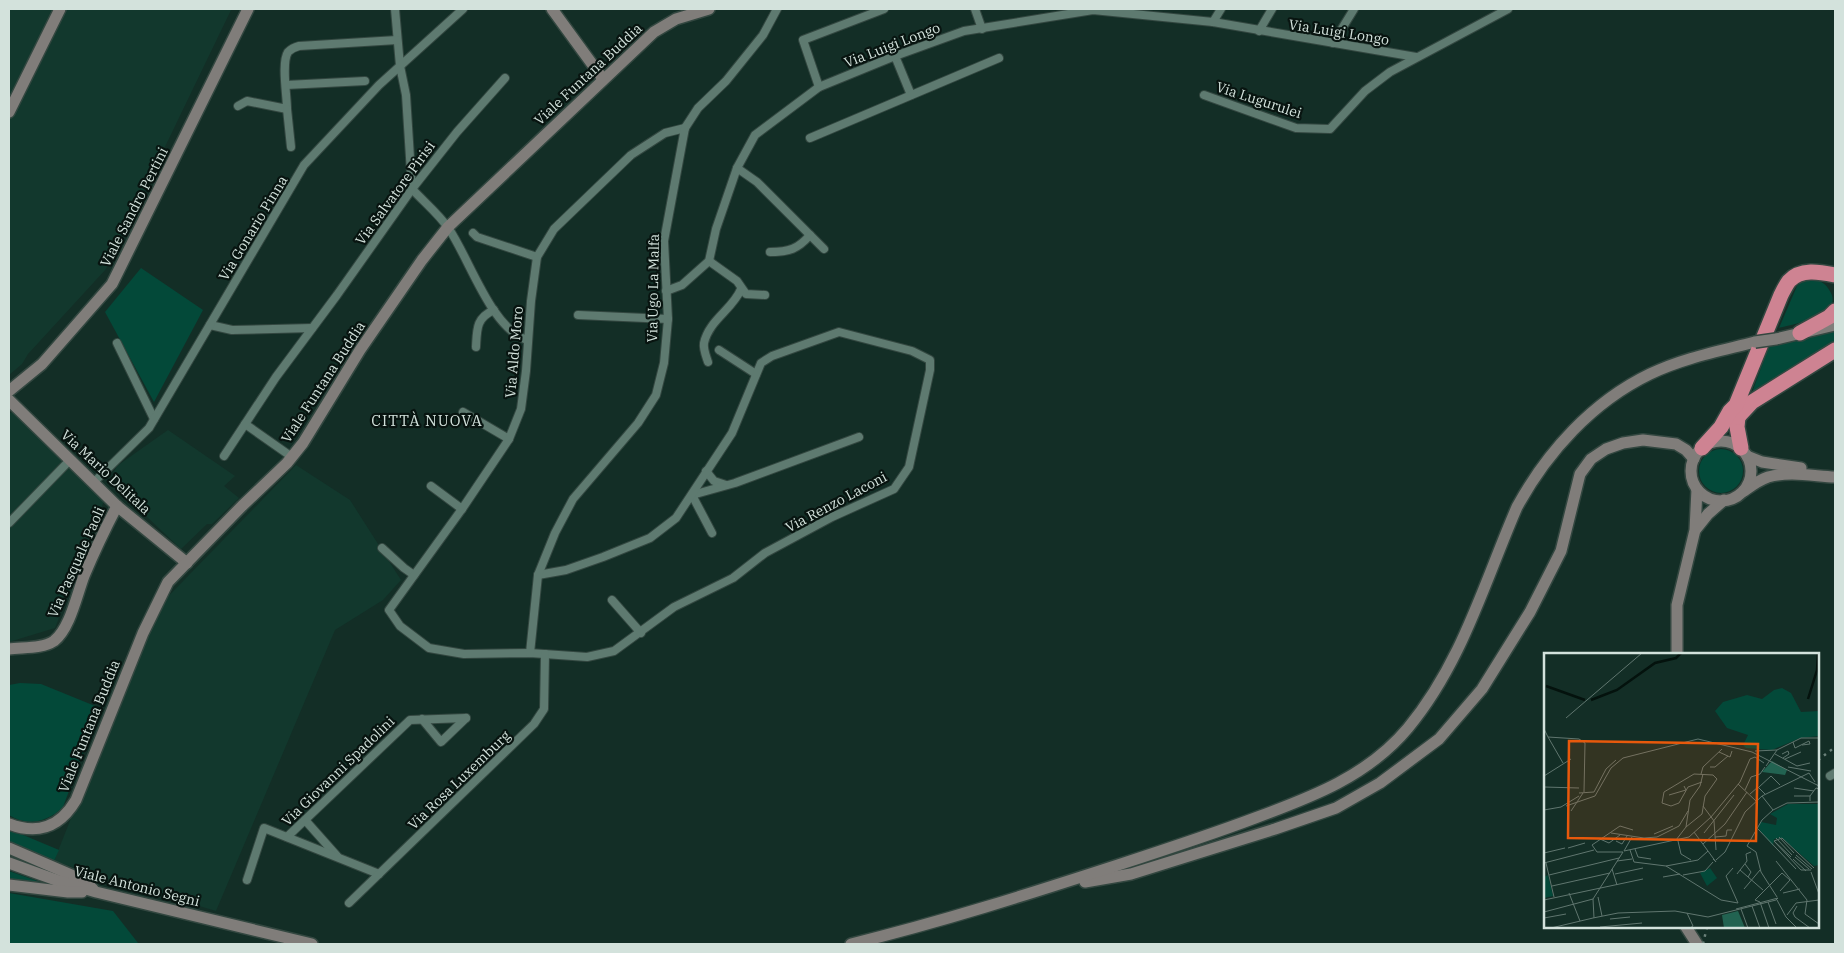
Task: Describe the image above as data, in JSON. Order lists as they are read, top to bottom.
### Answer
{
  "streets": {
    "main road": [
      "Viale Funtana Buddia",
      "Viale Sandro Pertini",
      "Via Mario Delitala",
      "Via Pasquale Paoli",
      "Viale Antonio Segni"
    ],
    "street": [
      "Via Luigi Longo",
      "Via Lugurulei",
      "Via Salvatore Pirisi",
      "Via Gonario Pinna",
      "Via Ugo La Malfa",
      "Via Aldo Moro",
      "Via Renzo Laconi",
      "Via Giovanni Spadolini",
      "Via Rosa Luxemburg"
    ]
  },
  "crossings": [
    ["Via Luigi Longo", "Via Lugurulei"],
    ["Viale Funtana Buddia", "Via Mario Delitala"],
    ["Via Gonario Pinna", "Via Mario Delitala"],
    ["Via Ugo La Malfa", "Via Aldo Moro"],
    ["Via Ugo La Malfa", "Via Renzo Laconi"],
    ["Via Mario Delitala", "Via Pasquale Paoli"]
  ],
  "districts": ["CITTÀ NUOVA"]
}
